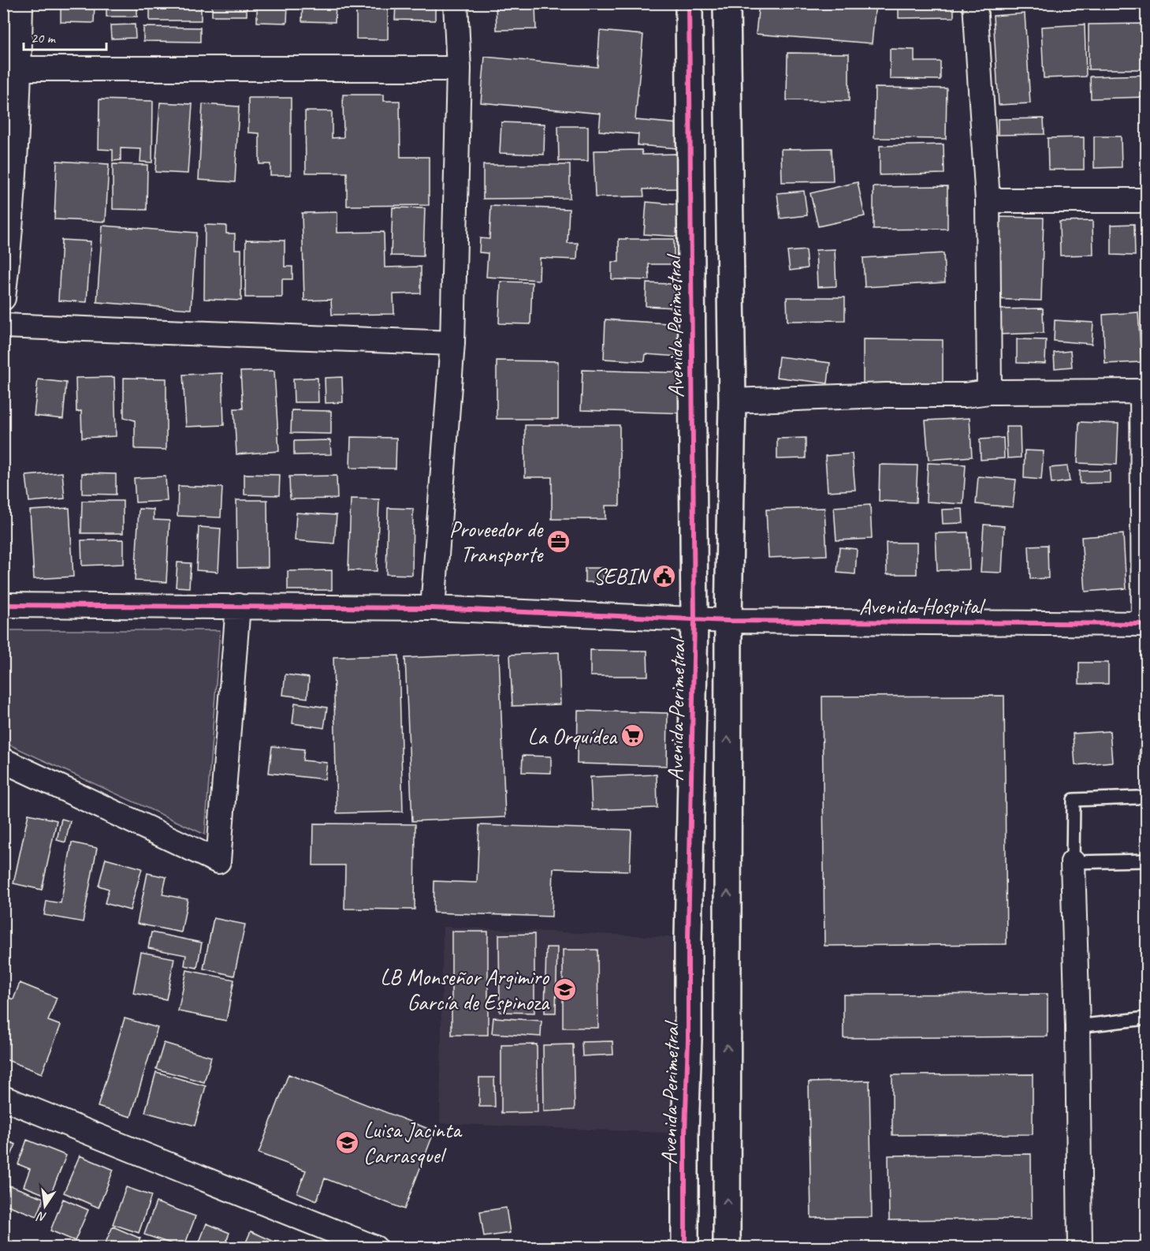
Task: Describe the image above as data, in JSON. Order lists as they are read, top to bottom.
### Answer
{
  "streets": {
    "street": ["Avenida Perimetral", "Avenida Hospital"]
  },
  "crossings": [
    ["Avenida Perimetral", "Avenida Hospital"]
  ],
  "places": {
    "office": ["Proveedor de Transporte"],
    "public building": ["SEBIN"],
    "supermarket": ["La Orquídea"],
    "school or university": ["LB Monseñor Argimiro García de Espinoza", "Luisa Jacinta Carrasquel"]
  },
  "scale_bar": "20 m",
  "north": "bottom"
}
